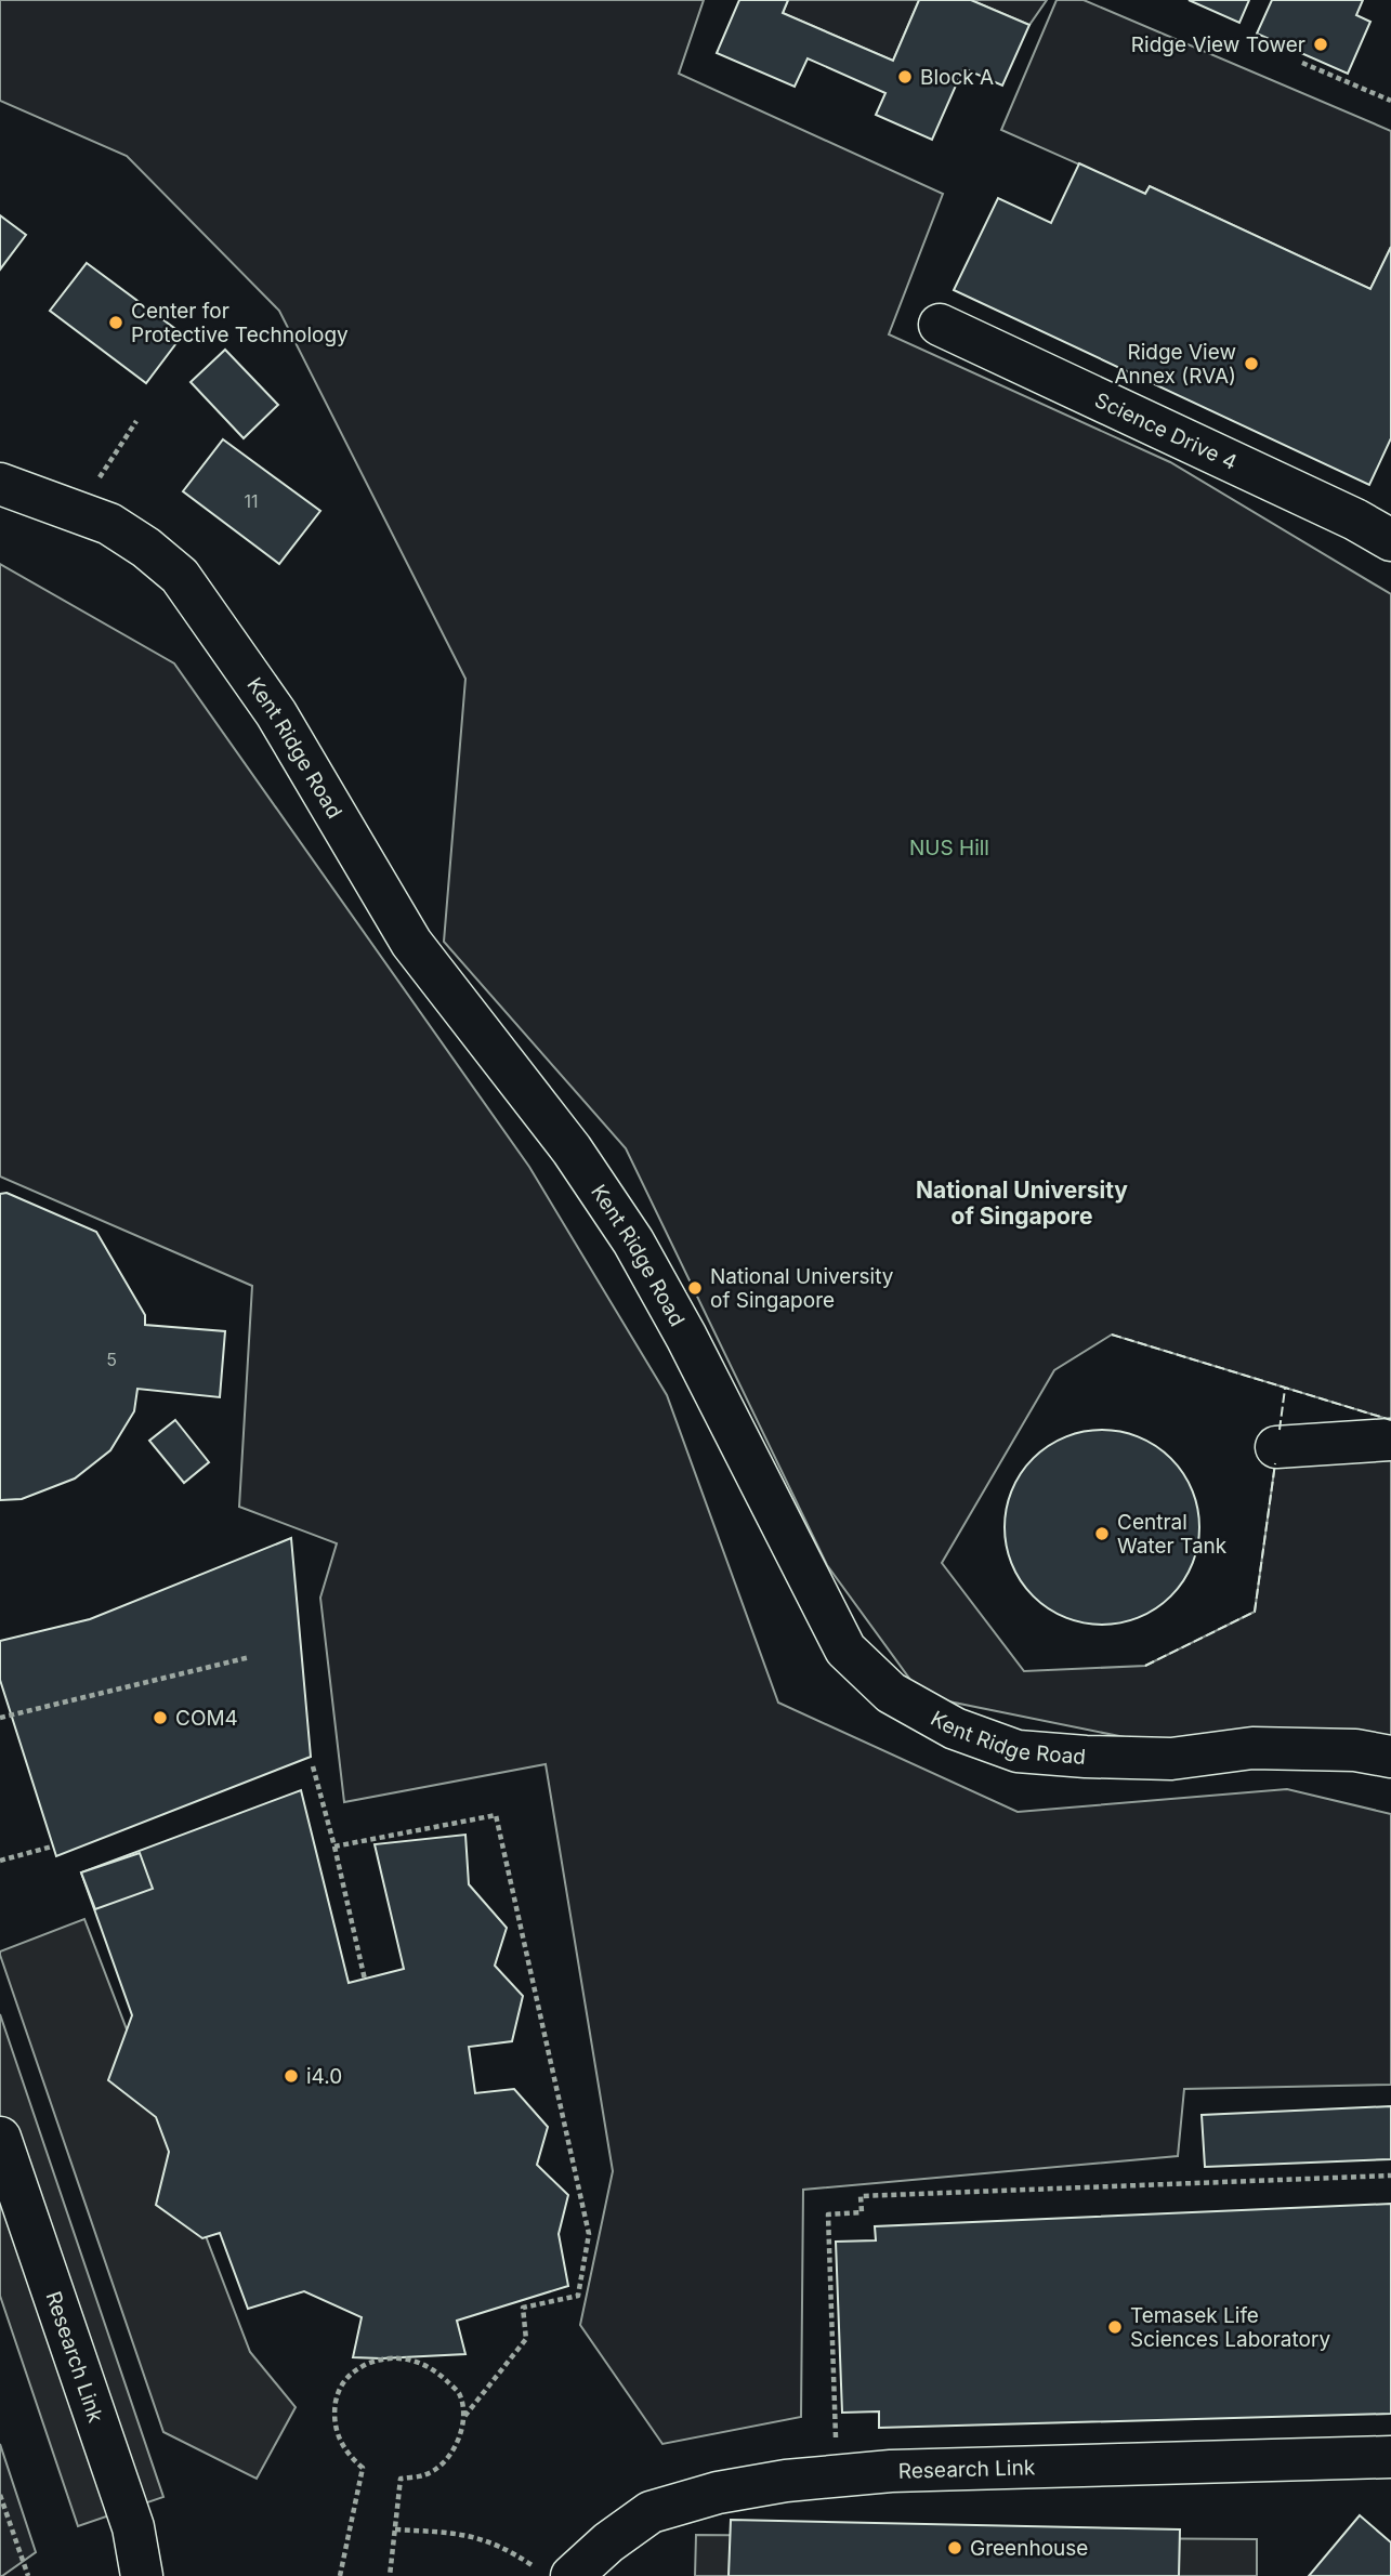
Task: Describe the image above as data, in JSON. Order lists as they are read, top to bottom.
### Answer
{
  "streets": {
    "street": ["Science Drive 4", "Kent Ridge Road", "Research Link"]
  },
  "districts": ["National University of Singapore"],
  "parks": ["NUS Hill"],
  "places": [
    "Ridge View Tower",
    "Block A",
    "Center for Protective Technology",
    "Ridge View Annex (RVA)",
    "National University of Singapore",
    "Central Water Tank",
    "COM4",
    "i4.0",
    "Temasek Life Sciences Laboratory",
    "Greenhouse"
  ],
  "house_numbers": ["11", "5"]
}
